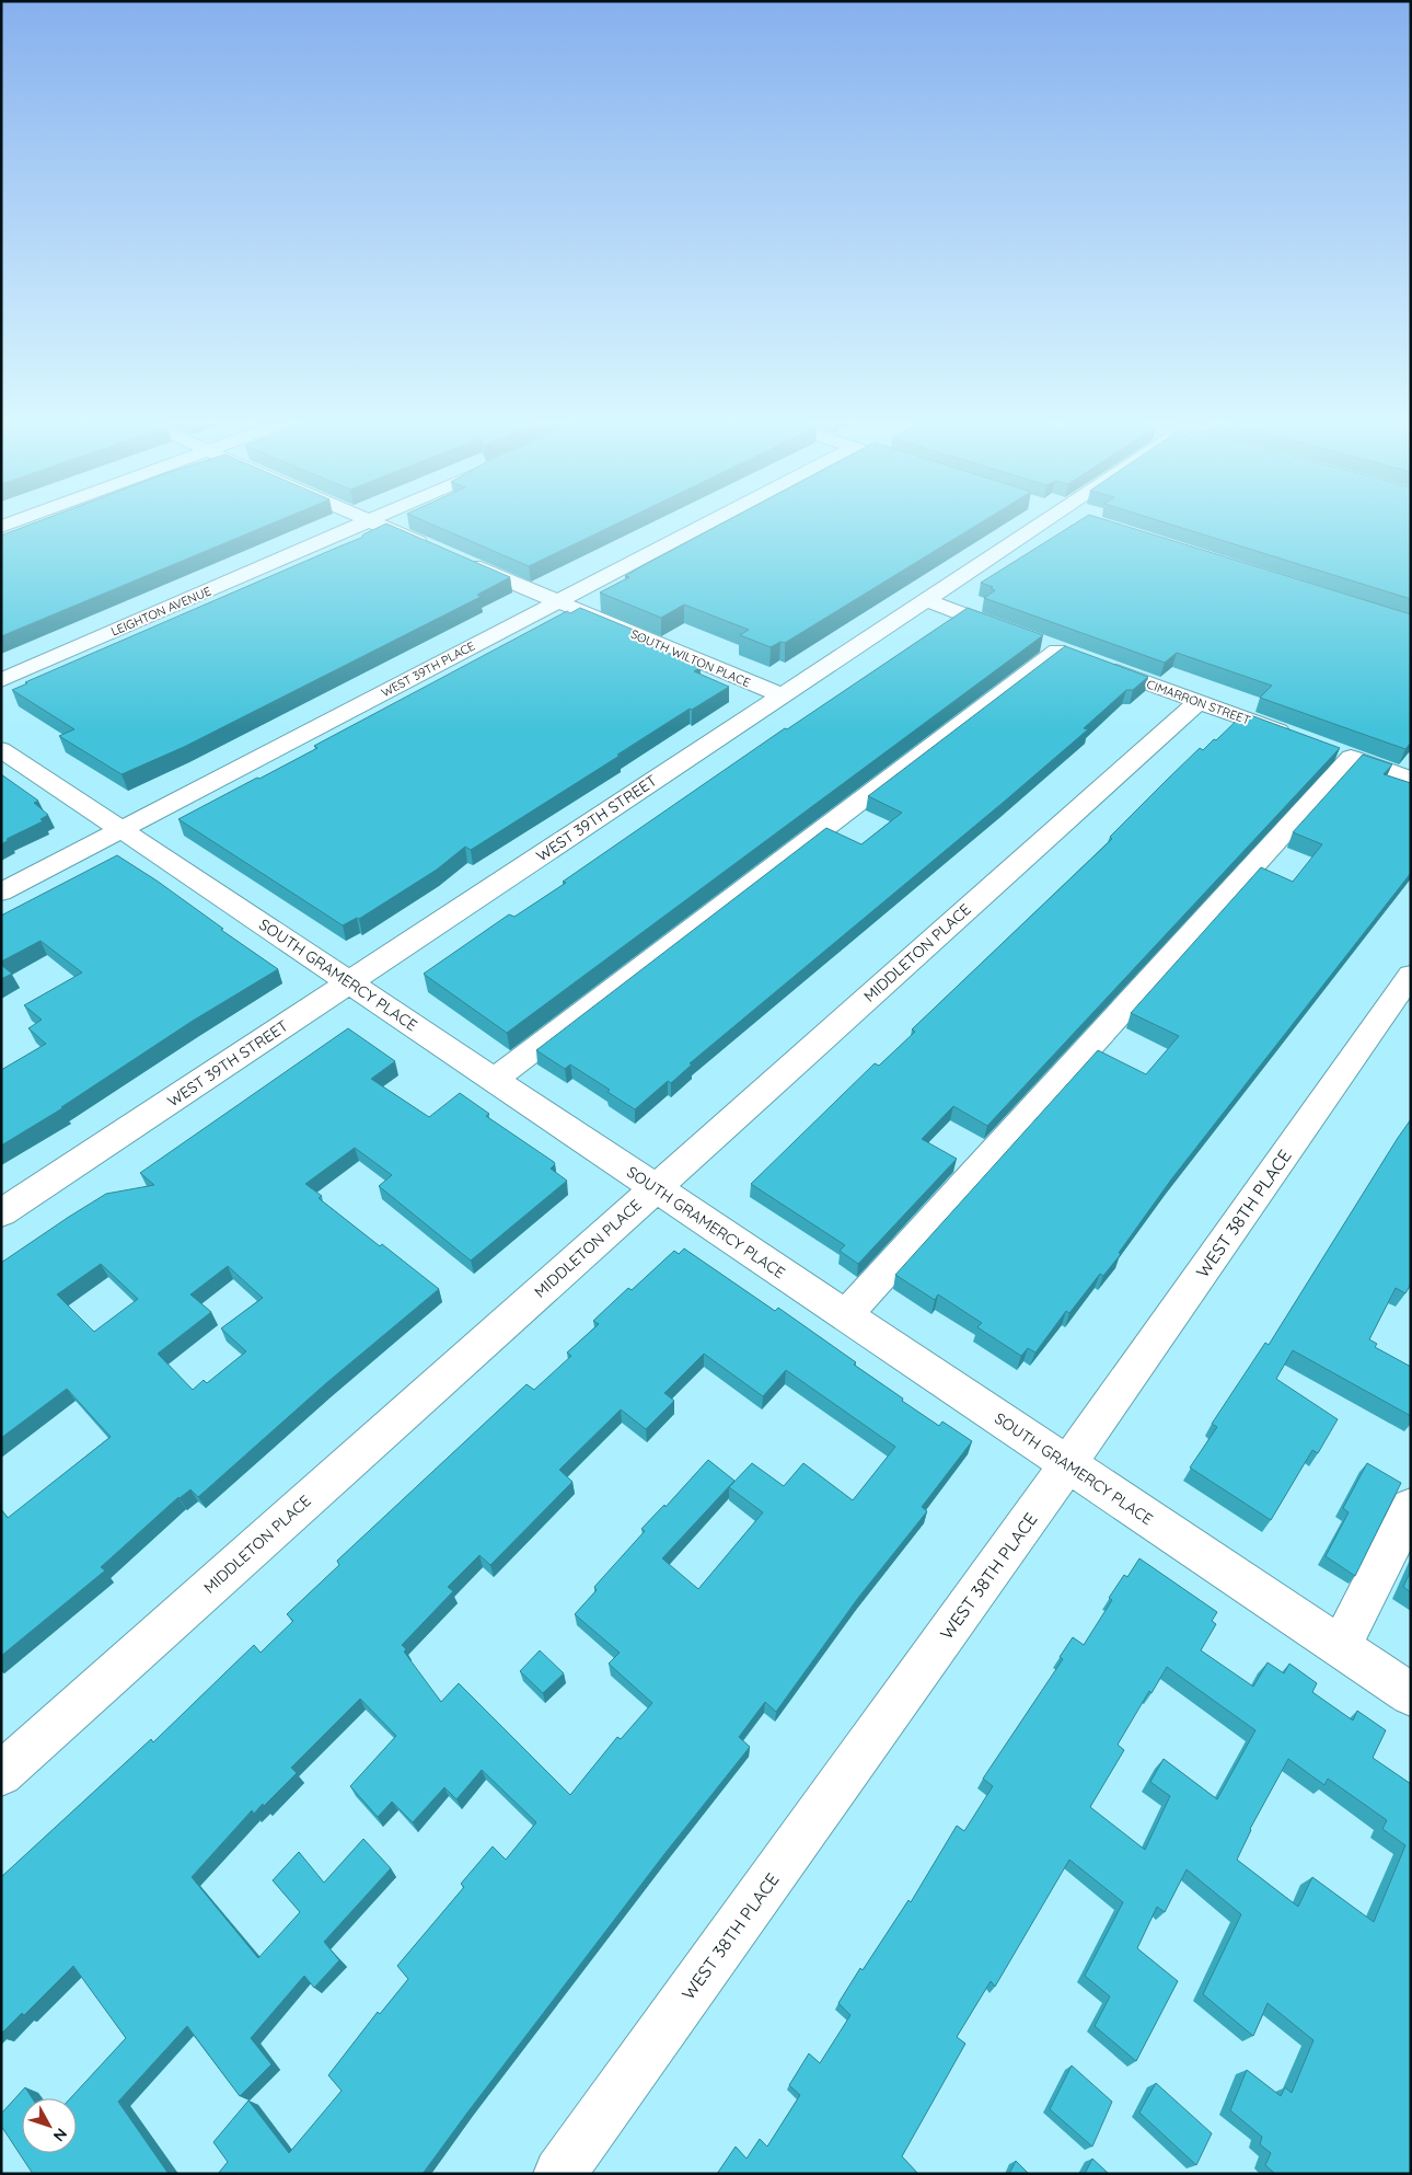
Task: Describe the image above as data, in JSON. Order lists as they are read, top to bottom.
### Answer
{
  "streets": {
    "street": [
      "LEIGHTON AVENUE",
      "SOUTH WILTON PLACE",
      "WEST 39TH PLACE",
      "CIMARRON STREET",
      "WEST 39TH STREET",
      "MIDDLETON PLACE",
      "SOUTH GRAMERCY PLACE",
      "WEST 38TH PLACE"
    ]
  },
  "crossings": [
    ["SOUTH WILTON PLACE", "WEST 39TH PLACE"],
    ["SOUTH WILTON PLACE", "WEST 39TH STREET"],
    ["WEST 39TH PLACE", "SOUTH GRAMERCY PLACE"],
    ["CIMARRON STREET", "WEST 39TH STREET"],
    ["CIMARRON STREET", "MIDDLETON PLACE"],
    ["WEST 39TH STREET", "SOUTH GRAMERCY PLACE"],
    ["MIDDLETON PLACE", "SOUTH GRAMERCY PLACE"],
    ["SOUTH GRAMERCY PLACE", "WEST 38TH PLACE"]
  ],
  "north": "bottom right"
}
